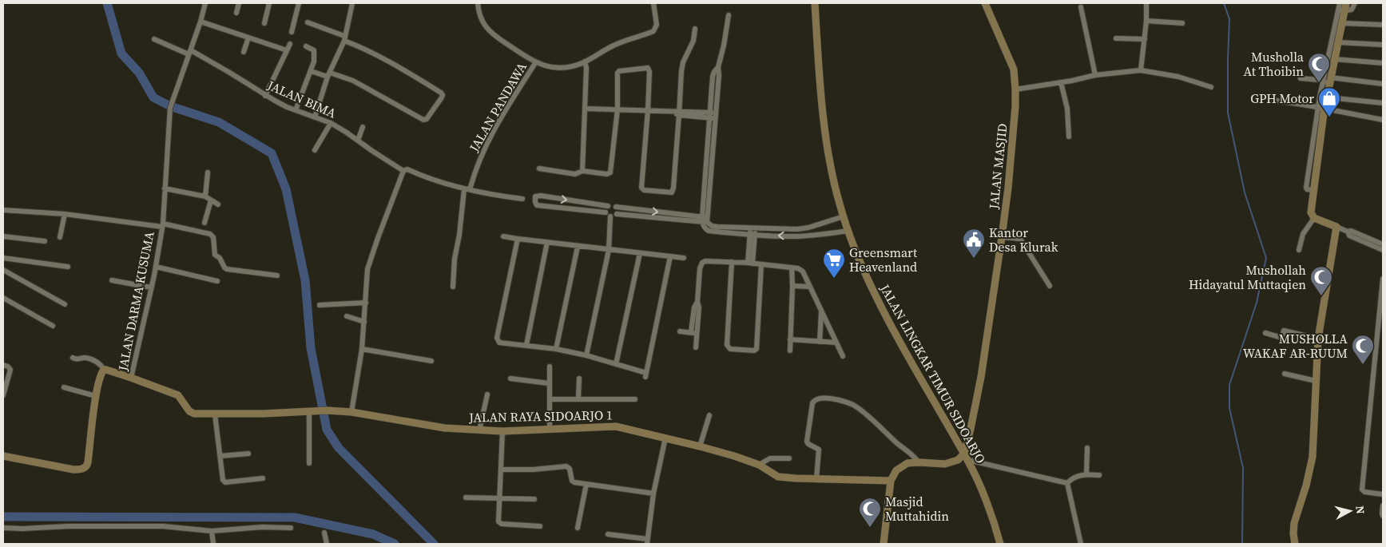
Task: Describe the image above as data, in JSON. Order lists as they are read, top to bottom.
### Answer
{
  "streets": {
    "street": [
      "JALAN BIMA",
      "JALAN PANDAWA",
      "JALAN MASJID",
      "JALAN DARMA KUSUMA",
      "JALAN LINGKAR TIMUR SIDOARJO",
      "JALAN RAYA SIDOARJO 1"
    ]
  },
  "crossings": [
    ["JALAN BIMA", "JALAN DARMA KUSUMA"],
    ["JALAN MASJID", "JALAN LINGKAR TIMUR SIDOARJO"],
    ["JALAN DARMA KUSUMA", "JALAN RAYA SIDOARJO 1"]
  ],
  "places": {
    "mosque": [
      "Musholla At Thoibin",
      "Mushollah Hidayatul Muttaqien",
      "MUSHOLLA WAKAF AR-RUUM",
      "Masjid Muttahidin"
    ],
    "shop": ["GPH Motor"],
    "public building": ["Kantor Desa Klurak"],
    "supermarket": ["Greensmart Heavenland"]
  },
  "north": "right"
}
